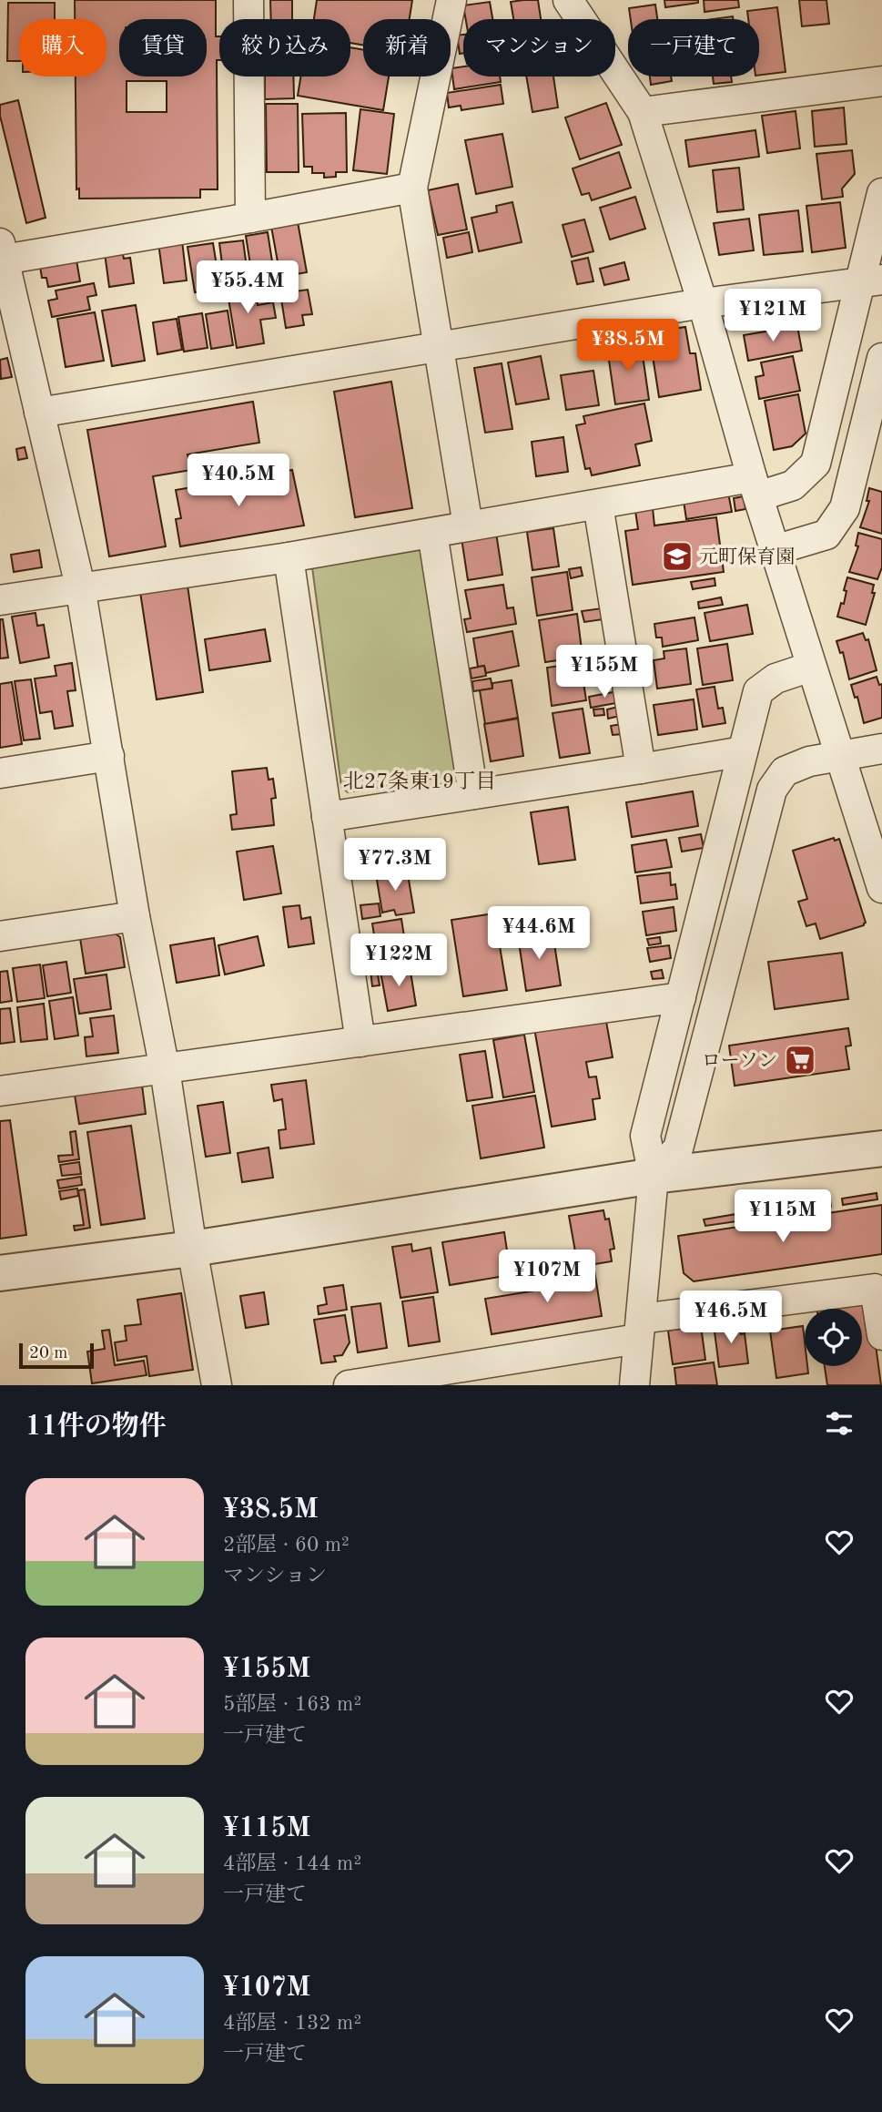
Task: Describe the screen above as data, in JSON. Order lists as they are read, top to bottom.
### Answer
{
  "districts": ["北27条東19丁目"],
  "places": {
    "school or university": ["元町保育園"],
    "supermarket": ["ローソン"]
  },
  "scale_bar": "20 m",
  "page": {
    "chip": [
      "購入",
      "賃貸",
      "絞り込み",
      "新着",
      "マンション",
      "一戸建て"
    ],
    "price": [
      "¥55.4M",
      "¥121M",
      "¥38.5M",
      "¥40.5M",
      "¥155M",
      "¥77.3M",
      "¥44.6M",
      "¥122M",
      "¥115M",
      "¥107M",
      "¥46.5M"
    ],
    "scale": "20 m",
    "heading": "11件の物件",
    "list": [
      {
        "name": "¥38.5M",
        "note": "2部屋 · 60 m² · マンション"
      },
      {
        "name": "¥155M",
        "note": "5部屋 · 163 m² · 一戸建て"
      },
      {
        "name": "¥115M",
        "note": "4部屋 · 144 m² · 一戸建て"
      },
      {
        "name": "¥107M",
        "note": "4部屋 · 132 m² · 一戸建て"
      }
    ]
  }
}
